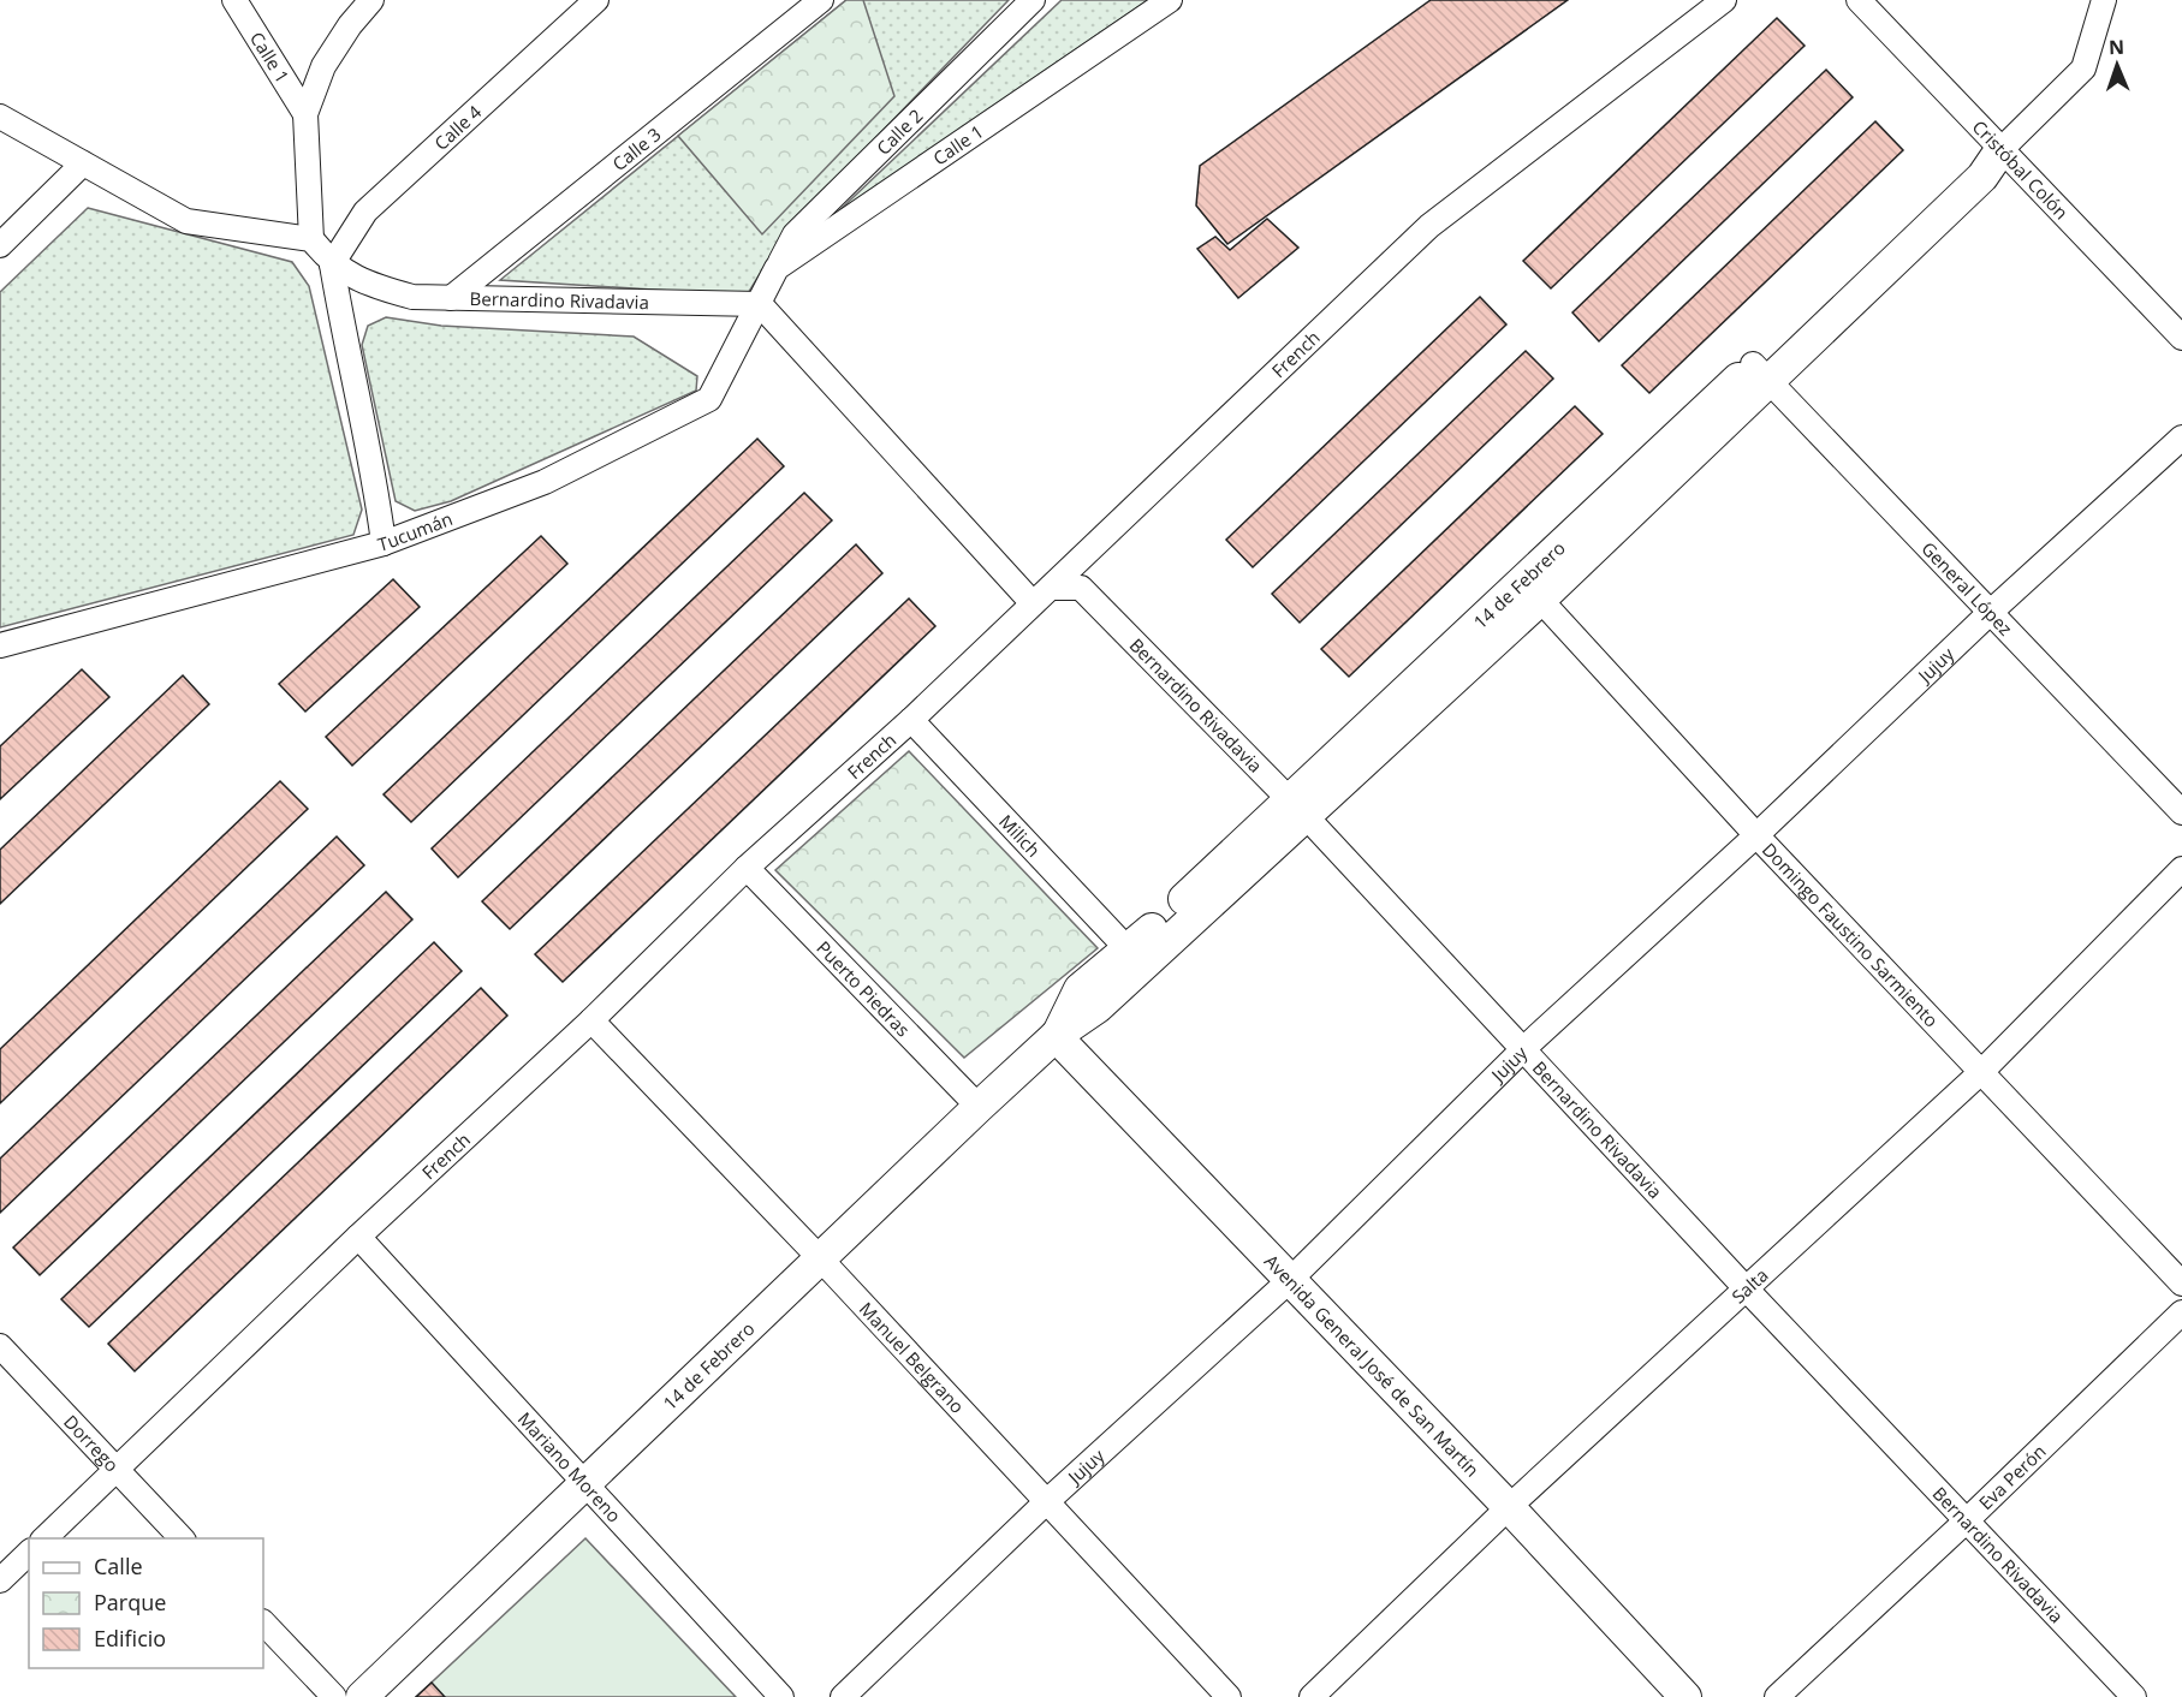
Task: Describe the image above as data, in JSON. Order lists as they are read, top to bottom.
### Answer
{
  "streets": {
    "main road": ["14 de Febrero", "Avenida General José de San Martín"],
    "street": [
      "Calle 1",
      "Calle 4",
      "Calle 2",
      "Calle 3",
      "Cristóbal Colón",
      "Bernardino Rivadavia",
      "French",
      "Tucumán",
      "General López",
      "Jujuy",
      "Milich",
      "Domingo Faustino Sarmiento",
      "Puerto Piedras",
      "Salta",
      "Manuel Belgrano",
      "Dorrego",
      "Mariano Moreno",
      "Eva Perón"
    ]
  },
  "crossings": [
    ["Calle 1", "Calle 2"],
    ["Calle 4", "Bernardino Rivadavia"],
    ["Calle 3", "Bernardino Rivadavia"],
    ["Cristóbal Colón", "14 de Febrero"],
    ["Bernardino Rivadavia", "French"],
    ["Bernardino Rivadavia", "Tucumán"],
    ["Bernardino Rivadavia", "14 de Febrero"],
    ["Bernardino Rivadavia", "Jujuy"],
    ["Bernardino Rivadavia", "Salta"],
    ["Bernardino Rivadavia", "Eva Perón"],
    ["French", "Milich"],
    ["French", "Puerto Piedras"],
    ["French", "Manuel Belgrano"],
    ["French", "Dorrego"],
    ["French", "Mariano Moreno"],
    ["14 de Febrero", "General López"],
    ["14 de Febrero", "Milich"],
    ["14 de Febrero", "Domingo Faustino Sarmiento"],
    ["14 de Febrero", "Puerto Piedras"],
    ["14 de Febrero", "Manuel Belgrano"],
    ["14 de Febrero", "Avenida General José de San Martín"],
    ["14 de Febrero", "Mariano Moreno"],
    ["General López", "Jujuy"],
    ["Jujuy", "Domingo Faustino Sarmiento"],
    ["Jujuy", "Manuel Belgrano"],
    ["Jujuy", "Avenida General José de San Martín"],
    ["Domingo Faustino Sarmiento", "Salta"],
    ["Salta", "Avenida General José de San Martín"]
  ],
  "legend": ["Calle", "Parque", "Edificio"],
  "north": "top"
}
